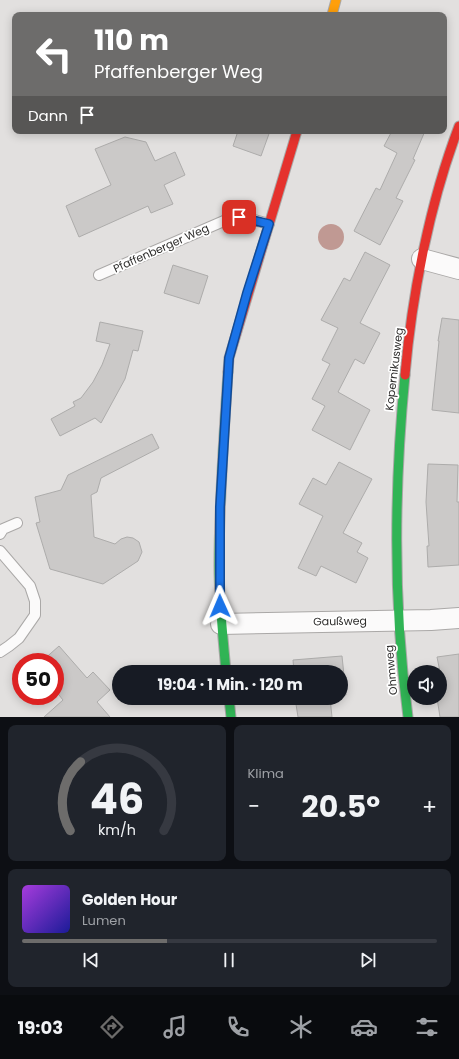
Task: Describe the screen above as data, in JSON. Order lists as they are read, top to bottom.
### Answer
{
  "streets": {
    "street": ["Kopernikusweg", "Gaußweg", "Ohmweg"],
    "lane": ["Pfaffenberger Weg"]
  },
  "crossings": [
    ["Kopernikusweg", "Gaußweg"],
    ["Kopernikusweg", "Ohmweg"],
    ["Gaußweg", "Ohmweg"]
  ],
  "page": {
    "turn": ["110 m", "Pfaffenberger Weg"],
    "then": "Dann",
    "limit": "50",
    "trip": "19:04 · 1 Min. · 120 m",
    "tile": "Klima",
    "heat": ["−", "20.5°", "+"],
    "song": ["Golden Hour", "Lumen"],
    "tabs": "19:03",
    "gauge": ["46", "km/h"]
  }
}
